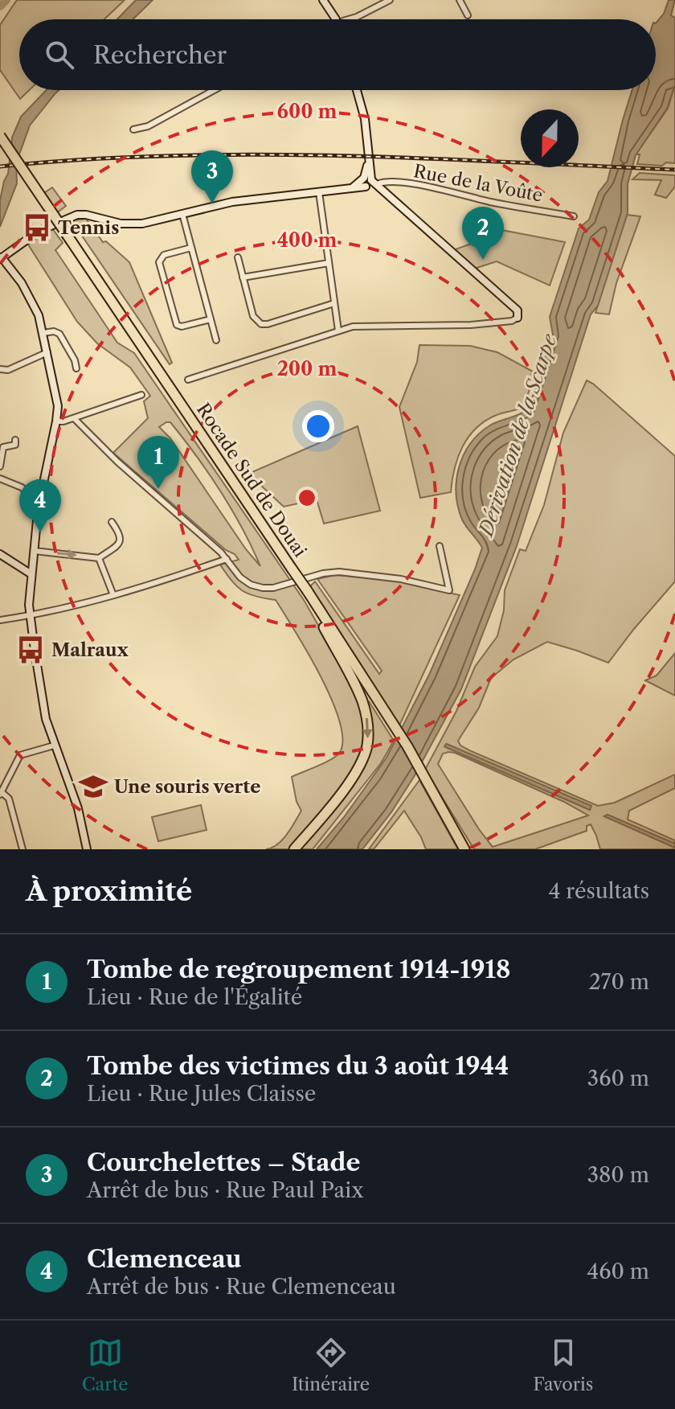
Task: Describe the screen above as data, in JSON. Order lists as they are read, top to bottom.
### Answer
{
  "streets": {
    "highway": ["Rocade Sud de Douai"],
    "street": ["Rue de la Voûte"]
  },
  "water": ["Dérivation de la Scarpe"],
  "places": {
    "bus stop": ["Tennis", "Malraux"],
    "school or university": ["Une souris verte"]
  },
  "north": "bottom",
  "page": {
    "search": "Rechercher",
    "pins": [
      "3",
      "2",
      "1",
      "4"
    ],
    "heading": ["À proximité", "4 résultats"],
    "list": [
      {
        "mark": "1",
        "name": "Tombe de regroupement 1914-1918",
        "note": "Lieu · Rue de l'Égalité",
        "value": "270 m"
      },
      {
        "mark": "2",
        "name": "Tombe des victimes du 3 août 1944",
        "note": "Lieu · Rue Jules Claisse",
        "value": "360 m"
      },
      {
        "mark": "3",
        "name": "Courchelettes – Stade",
        "note": "Arrêt de bus · Rue Paul Paix",
        "value": "380 m"
      },
      {
        "mark": "4",
        "name": "Clemenceau",
        "note": "Arrêt de bus · Rue Clemenceau",
        "value": "460 m"
      }
    ],
    "nav": ["Carte", "Itinéraire", "Favoris"]
  },
  "rings": ["600 m", "400 m", "200 m"]
}
